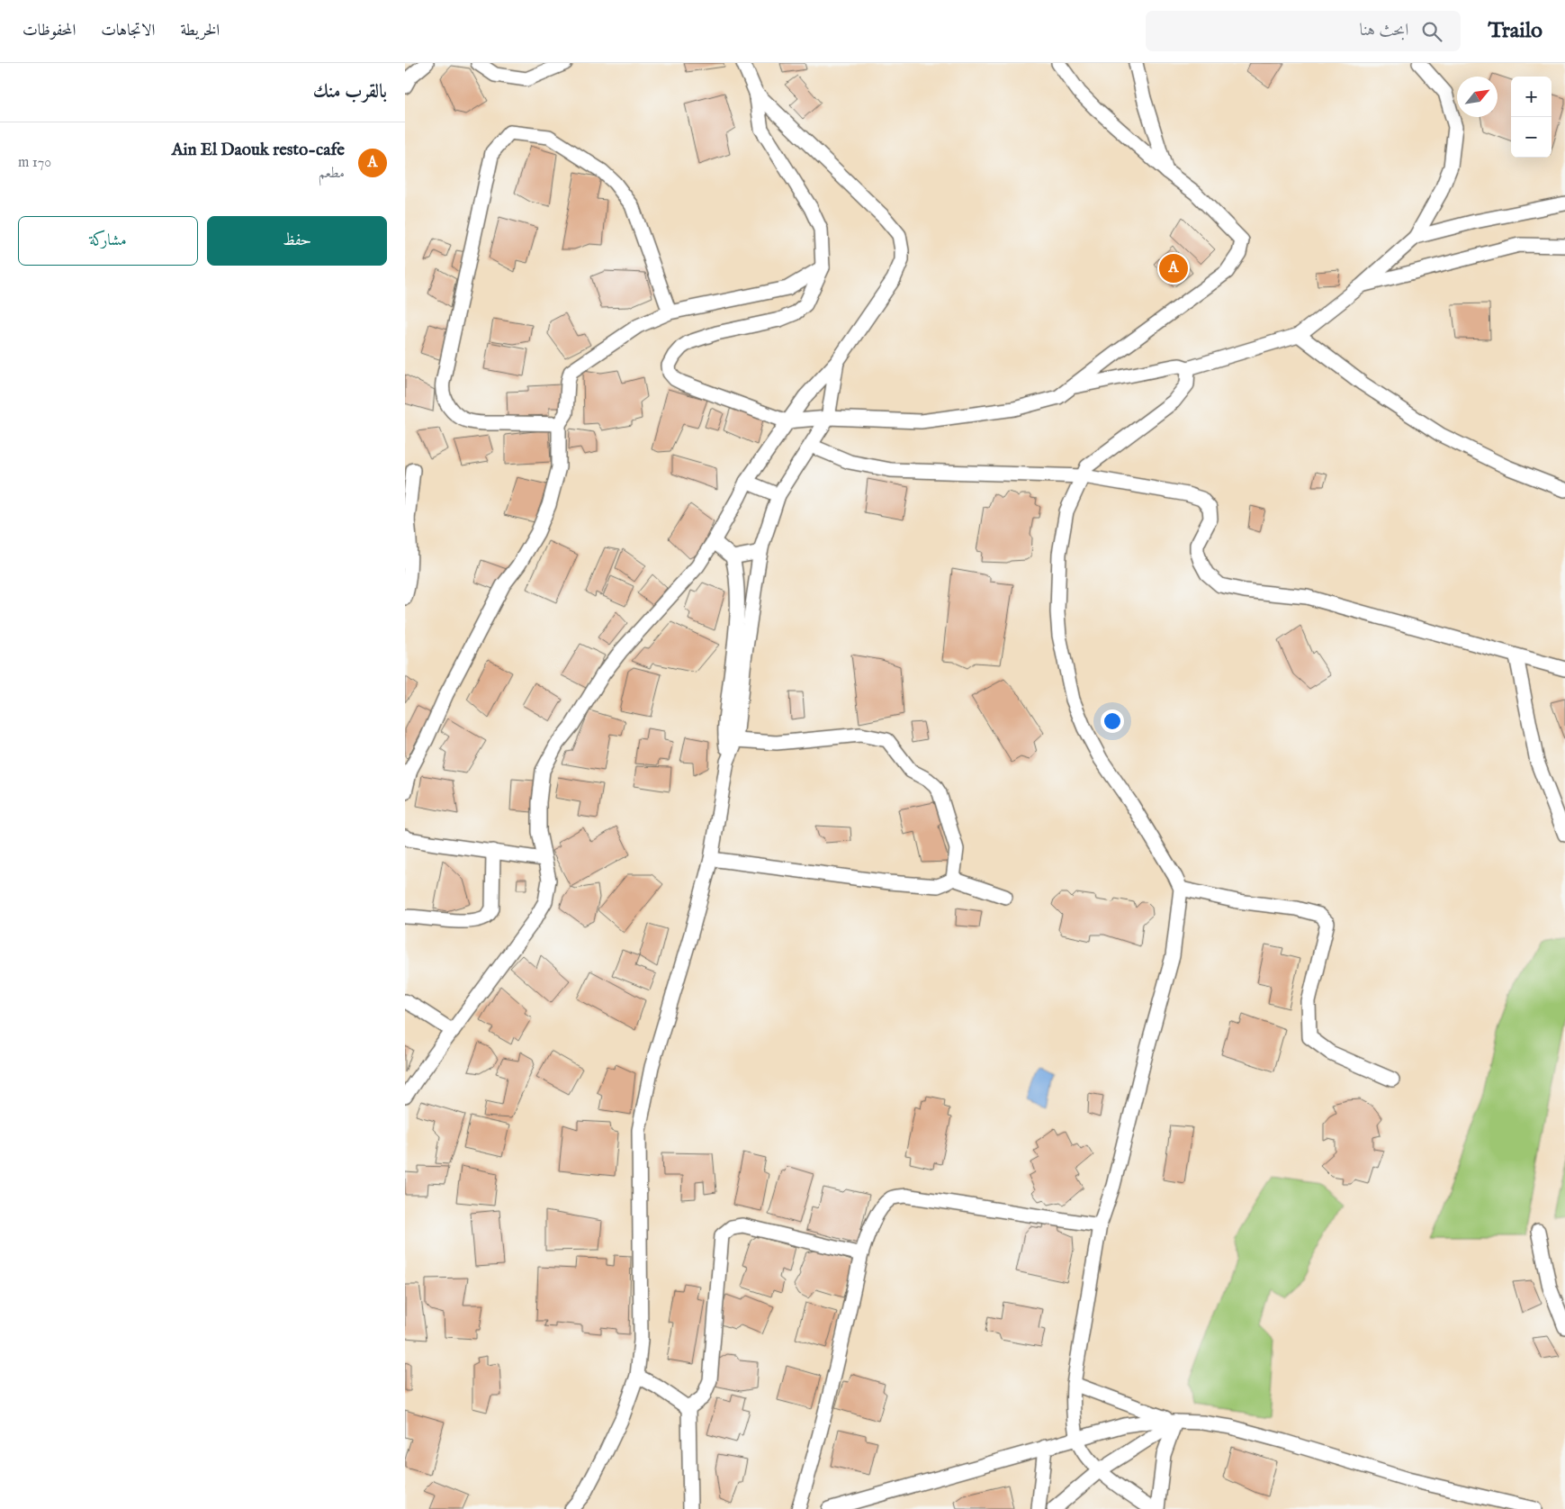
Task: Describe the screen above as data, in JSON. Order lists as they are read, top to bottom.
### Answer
{
  "north": "top right",
  "page": {
    "header": "Trailo",
    "search": "ابحث هنا",
    "nav": ["الخريطة", "الاتجاهات", "المحفوظات"],
    "heading": "بالقرب منك",
    "map_buttons": ["+", "−"],
    "list": [
      {
        "mark": "A",
        "name": "Ain El Daouk resto-cafe",
        "note": "مطعم",
        "value": "170 m"
      }
    ],
    "buttons": ["حفظ", "مشاركة"],
    "pins": "A"
  }
}
